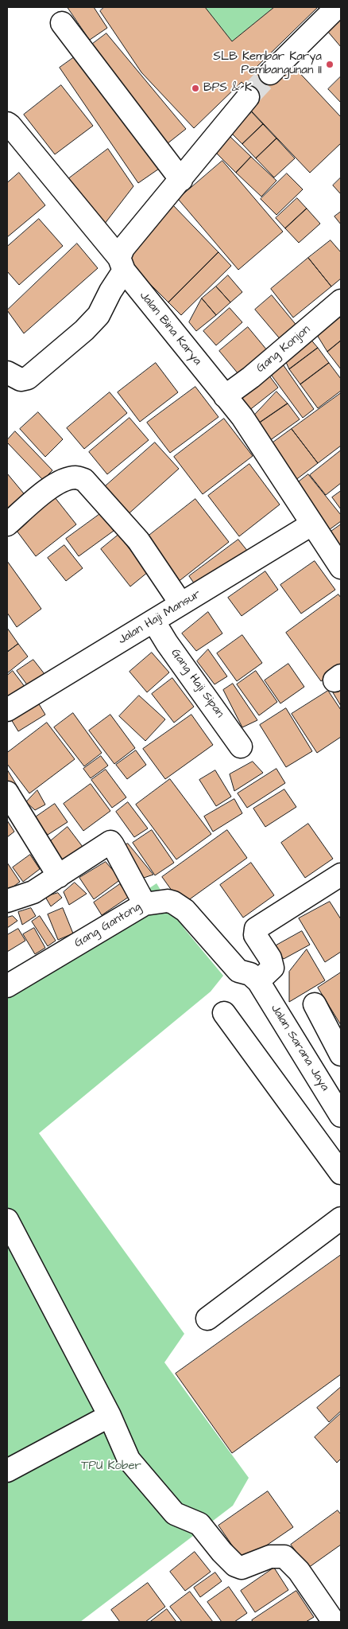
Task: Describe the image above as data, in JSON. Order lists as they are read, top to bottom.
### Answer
{
  "streets": {
    "street": [
      "Jalan Bina Karya",
      "Gang Konjon",
      "Jalan Haji Mansur",
      "Gang Haji Sipan",
      "Gang Gantong",
      "Jalan Sarana Jaya"
    ]
  },
  "crossings": [
    ["Jalan Bina Karya", "Gang Konjon"],
    ["Jalan Bina Karya", "Jalan Haji Mansur"],
    ["Jalan Haji Mansur", "Gang Haji Sipan"],
    ["Gang Gantong", "Jalan Sarana Jaya"]
  ],
  "parks": ["TPU Kober"],
  "places": ["SLB Kembar Karya Pembangunan II", "BPS & K"]
}
